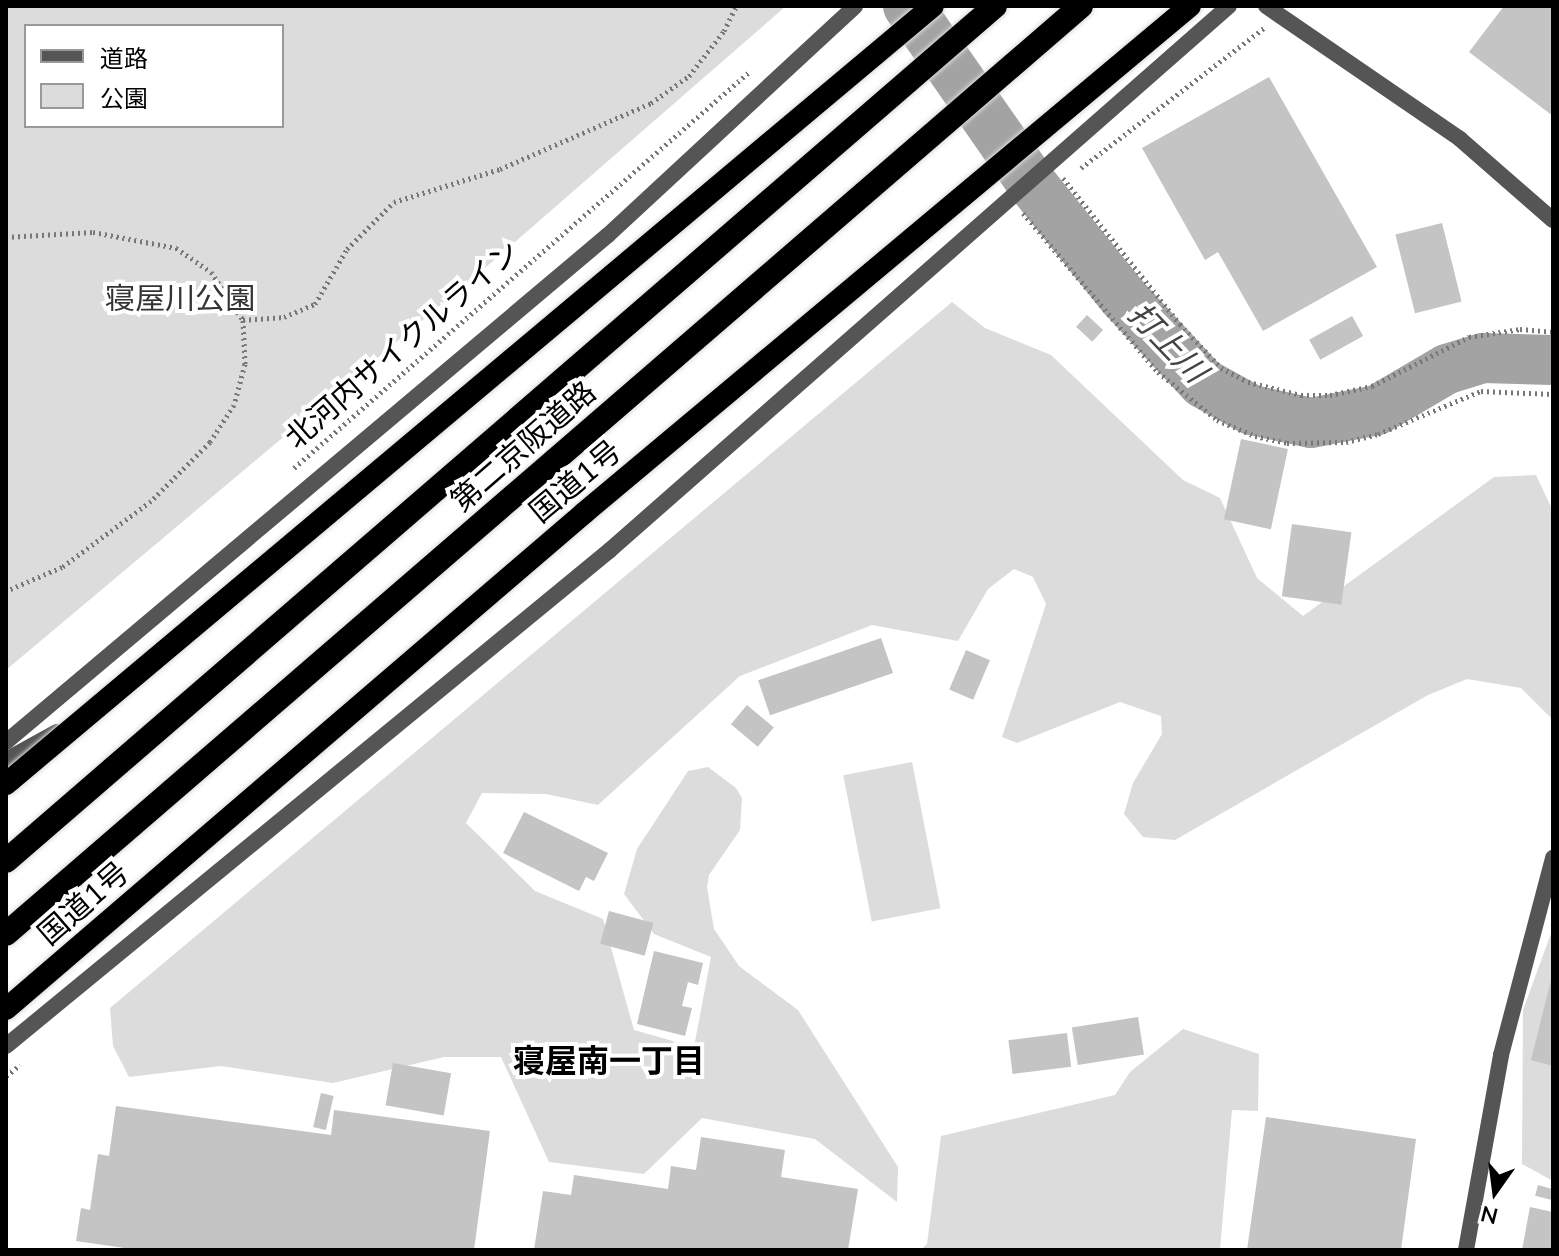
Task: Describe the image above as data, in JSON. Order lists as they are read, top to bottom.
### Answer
{
  "streets": {
    "highway": ["第二京阪道路", "国道1号"],
    "path": ["北河内サイクルライン"]
  },
  "districts": ["寝屋南一丁目"],
  "water": ["打上川"],
  "parks": ["寝屋川公園"],
  "legend": ["道路", "公園"],
  "north": "bottom"
}
